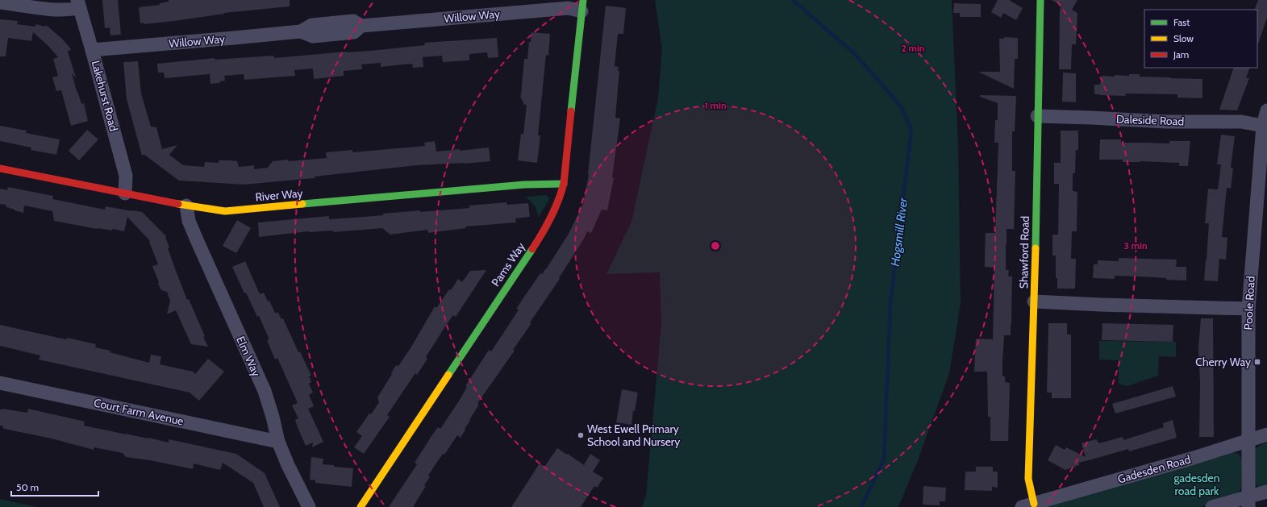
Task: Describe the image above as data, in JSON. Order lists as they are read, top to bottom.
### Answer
{
  "streets": {
    "street": [
      "Willow Way",
      "Lakehurst Road",
      "Daleside Road",
      "River Way",
      "Shawford Road",
      "Pams Way",
      "Poole Road",
      "Elm Way",
      "Court Farm Avenue",
      "Gadesden Road"
    ]
  },
  "crossings": [
    ["Willow Way", "Lakehurst Road"],
    ["Willow Way", "Pams Way"],
    ["Lakehurst Road", "River Way"],
    ["Daleside Road", "Shawford Road"],
    ["Daleside Road", "Poole Road"],
    ["River Way", "Pams Way"],
    ["River Way", "Elm Way"],
    ["Shawford Road", "Gadesden Road"],
    ["Poole Road", "Gadesden Road"],
    ["Elm Way", "Court Farm Avenue"]
  ],
  "water": ["Hogsmill River"],
  "parks": ["gadesden road park"],
  "places": {
    "transit": ["Cherry Way"],
    "other": ["West Ewell Primary School and Nursery"]
  },
  "legend": ["Fast", "Slow", "Jam"],
  "scale_bar": "50 m",
  "rings": ["2 min", "1 min", "3 min"]
}
